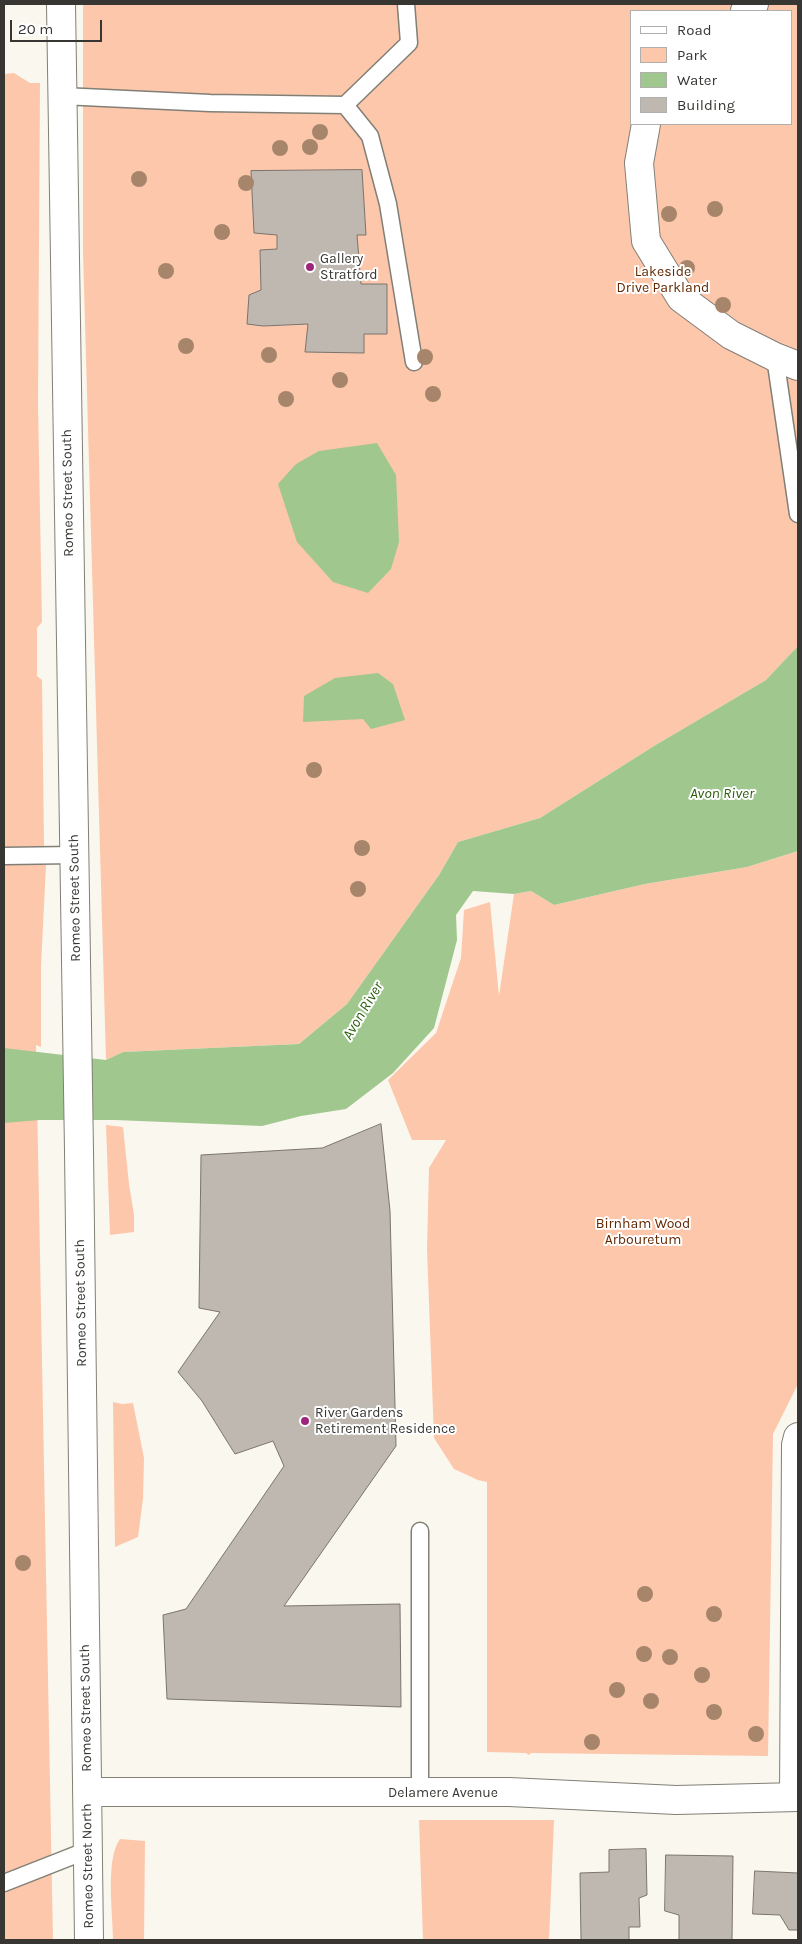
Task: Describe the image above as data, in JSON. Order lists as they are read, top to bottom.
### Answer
{
  "streets": {
    "main road": ["Romeo Street South", "Delamere Avenue", "Romeo Street North"]
  },
  "crossings": [
    ["Romeo Street South", "Delamere Avenue"],
    ["Romeo Street South", "Romeo Street North"],
    ["Delamere Avenue", "Romeo Street North"]
  ],
  "water": ["Avon River"],
  "parks": ["Lakeside Drive Parkland", "Birnham Wood Arbouretum"],
  "places": ["Gallery Stratford", "River Gardens Retirement Residence"],
  "legend": [
    "Road",
    "Park",
    "Water",
    "Building"
  ],
  "scale_bar": "20 m"
}
